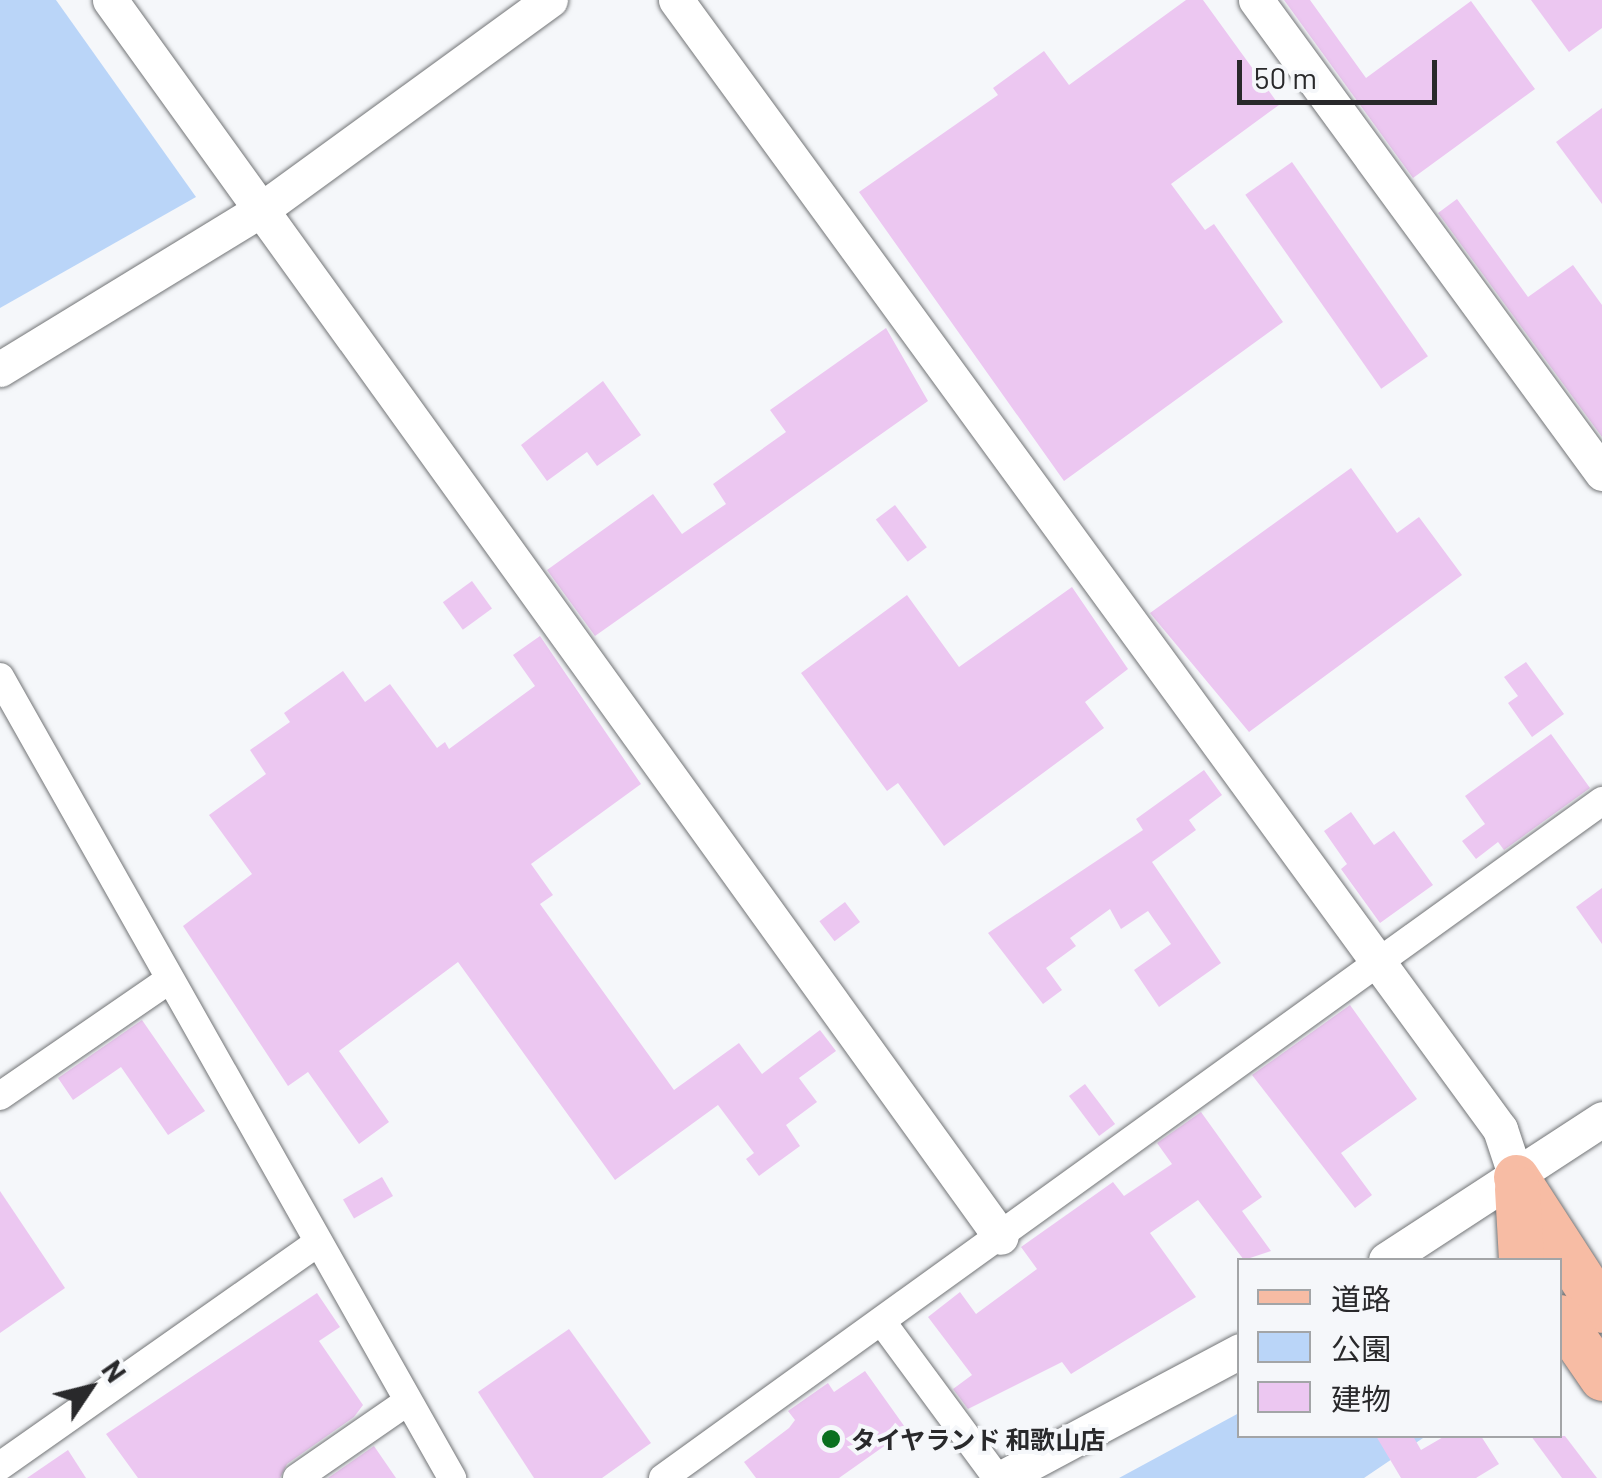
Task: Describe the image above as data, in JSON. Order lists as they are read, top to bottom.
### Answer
{
  "places": ["タイヤランド 和歌山店"],
  "legend": ["道路", "公園", "建物"],
  "scale_bar": "50 m",
  "north": "top right"
}
